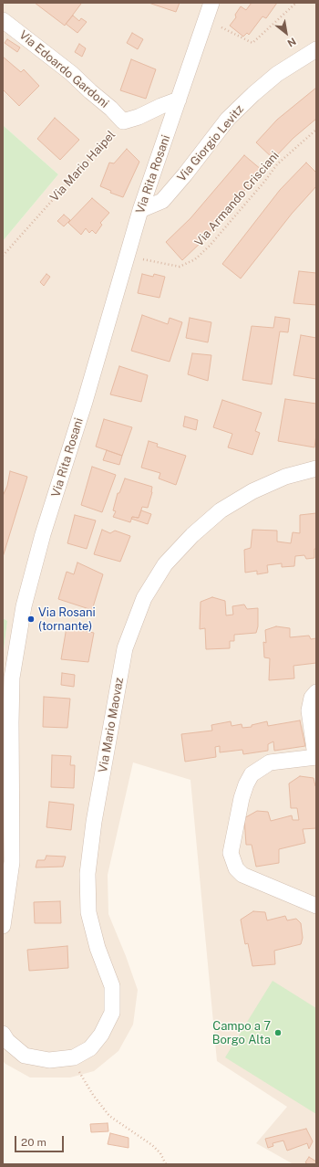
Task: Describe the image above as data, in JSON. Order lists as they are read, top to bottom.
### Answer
{
  "streets": {
    "street": [
      "Via Edoardo Gardoni",
      "Via Giorgio Levitz",
      "Via Mario Haipel",
      "Via Rita Rosani",
      "Via Mario Maovaz"
    ],
    "path": ["Via Armando Crisciani"]
  },
  "crossings": [
    ["Via Edoardo Gardoni", "Via Mario Haipel"],
    ["Via Giorgio Levitz", "Via Rita Rosani"],
    ["Via Mario Haipel", "Via Rita Rosani"]
  ],
  "places": ["Via Rosani (tornante)", "Campo a 7 Borgo Alta"],
  "scale_bar": "20 m",
  "north": "bottom right"
}
